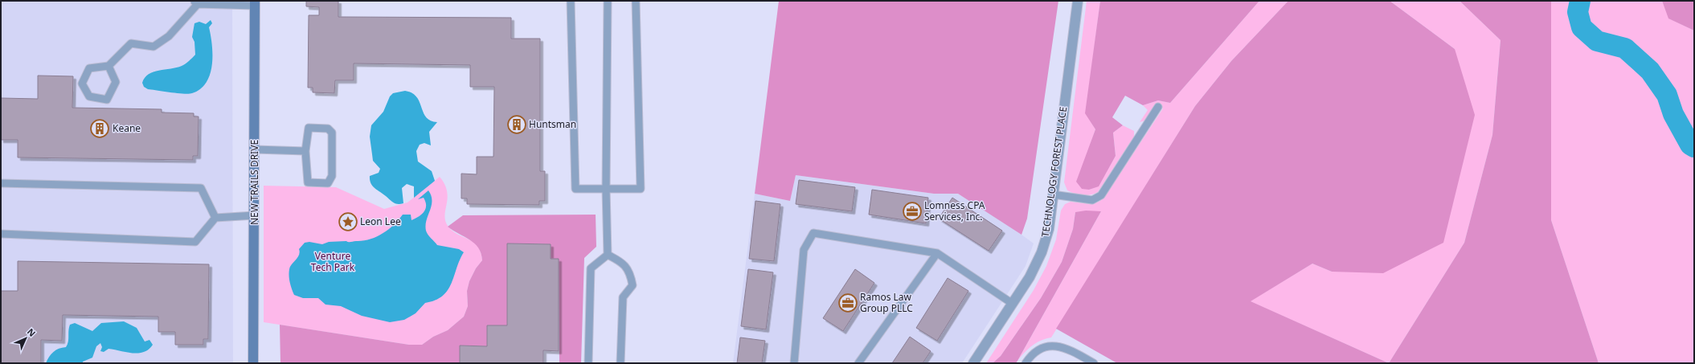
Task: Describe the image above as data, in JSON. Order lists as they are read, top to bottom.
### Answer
{
  "streets": {
    "street": ["TECHNOLOGY FOREST PLACE", "NEW TRAILS DRIVE"]
  },
  "parks": ["Venture Tech Park"],
  "places": {
    "building": ["Huntsman", "Keane"],
    "office": ["Lomness CPA Services, Inc.", "Ramos Law Group PLLC"],
    "place": ["Leon Lee"]
  },
  "north": "top right"
}
